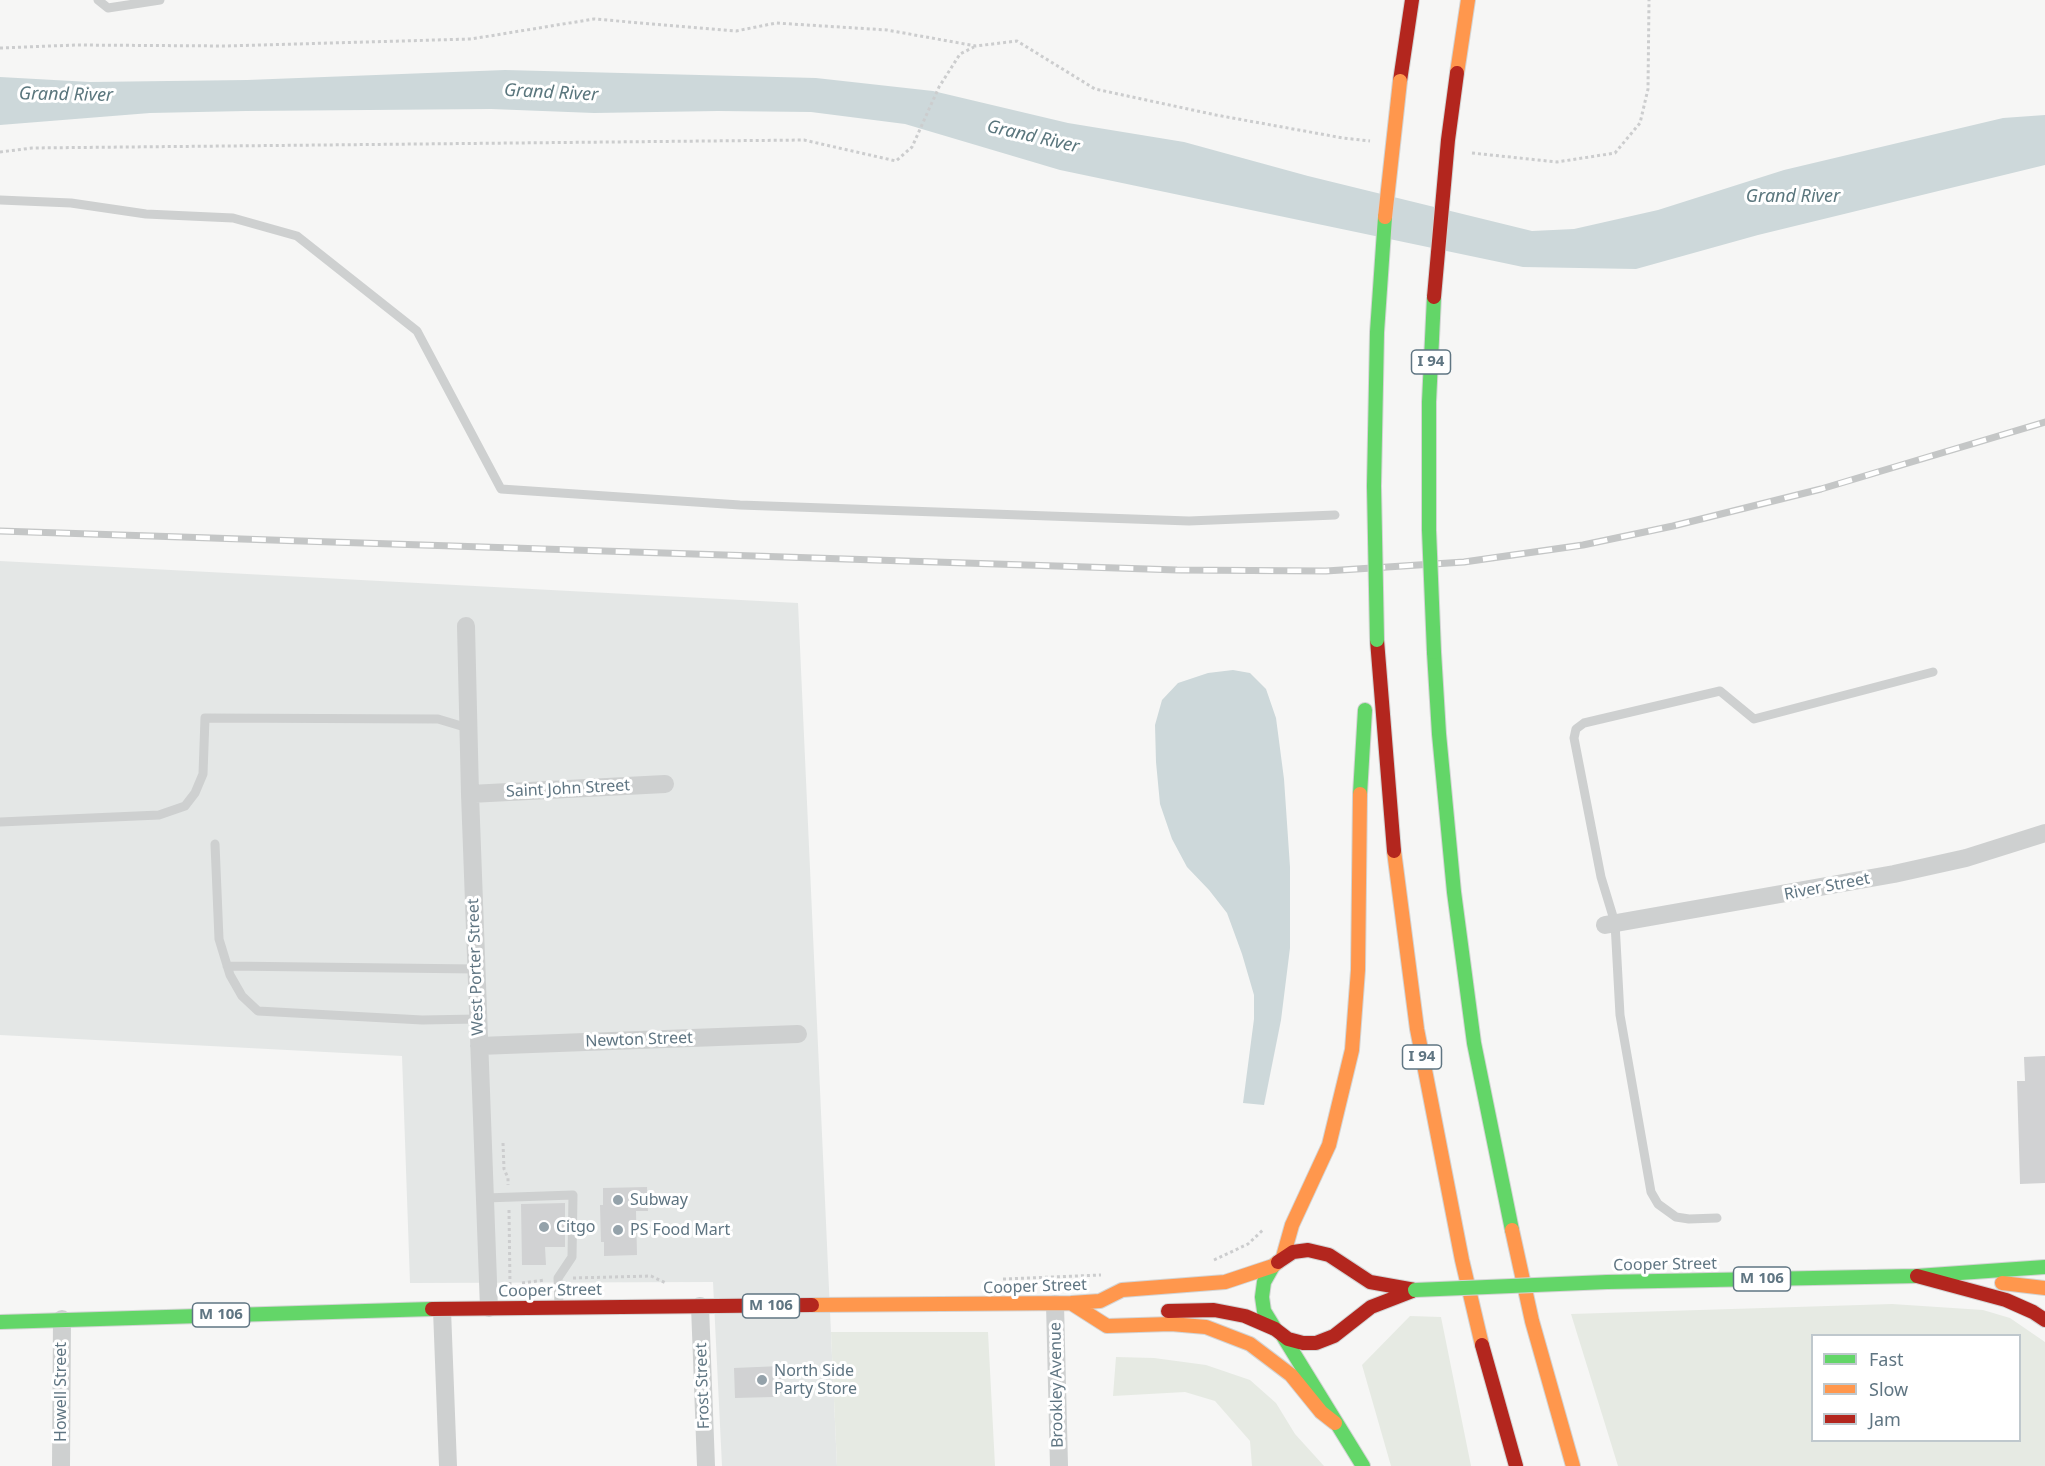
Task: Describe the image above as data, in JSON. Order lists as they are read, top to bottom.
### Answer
{
  "streets": {
    "main road": ["I 94", "Cooper Street", "M 106"],
    "street": [
      "Saint John Street",
      "River Street",
      "West Porter Street",
      "Newton Street",
      "Brookley Avenue",
      "Frost Street",
      "Howell Street"
    ]
  },
  "crossings": [
    ["Saint John Street", "West Porter Street"],
    ["West Porter Street", "Newton Street"],
    ["West Porter Street", "Cooper Street"],
    ["Cooper Street", "Brookley Avenue"],
    ["Cooper Street", "Frost Street"],
    ["Cooper Street", "Howell Street"]
  ],
  "water": ["Grand River"],
  "places": [
    "Subway",
    "Citgo",
    "PS Food Mart",
    "North Side Party Store"
  ],
  "legend": ["Fast", "Slow", "Jam"]
}
